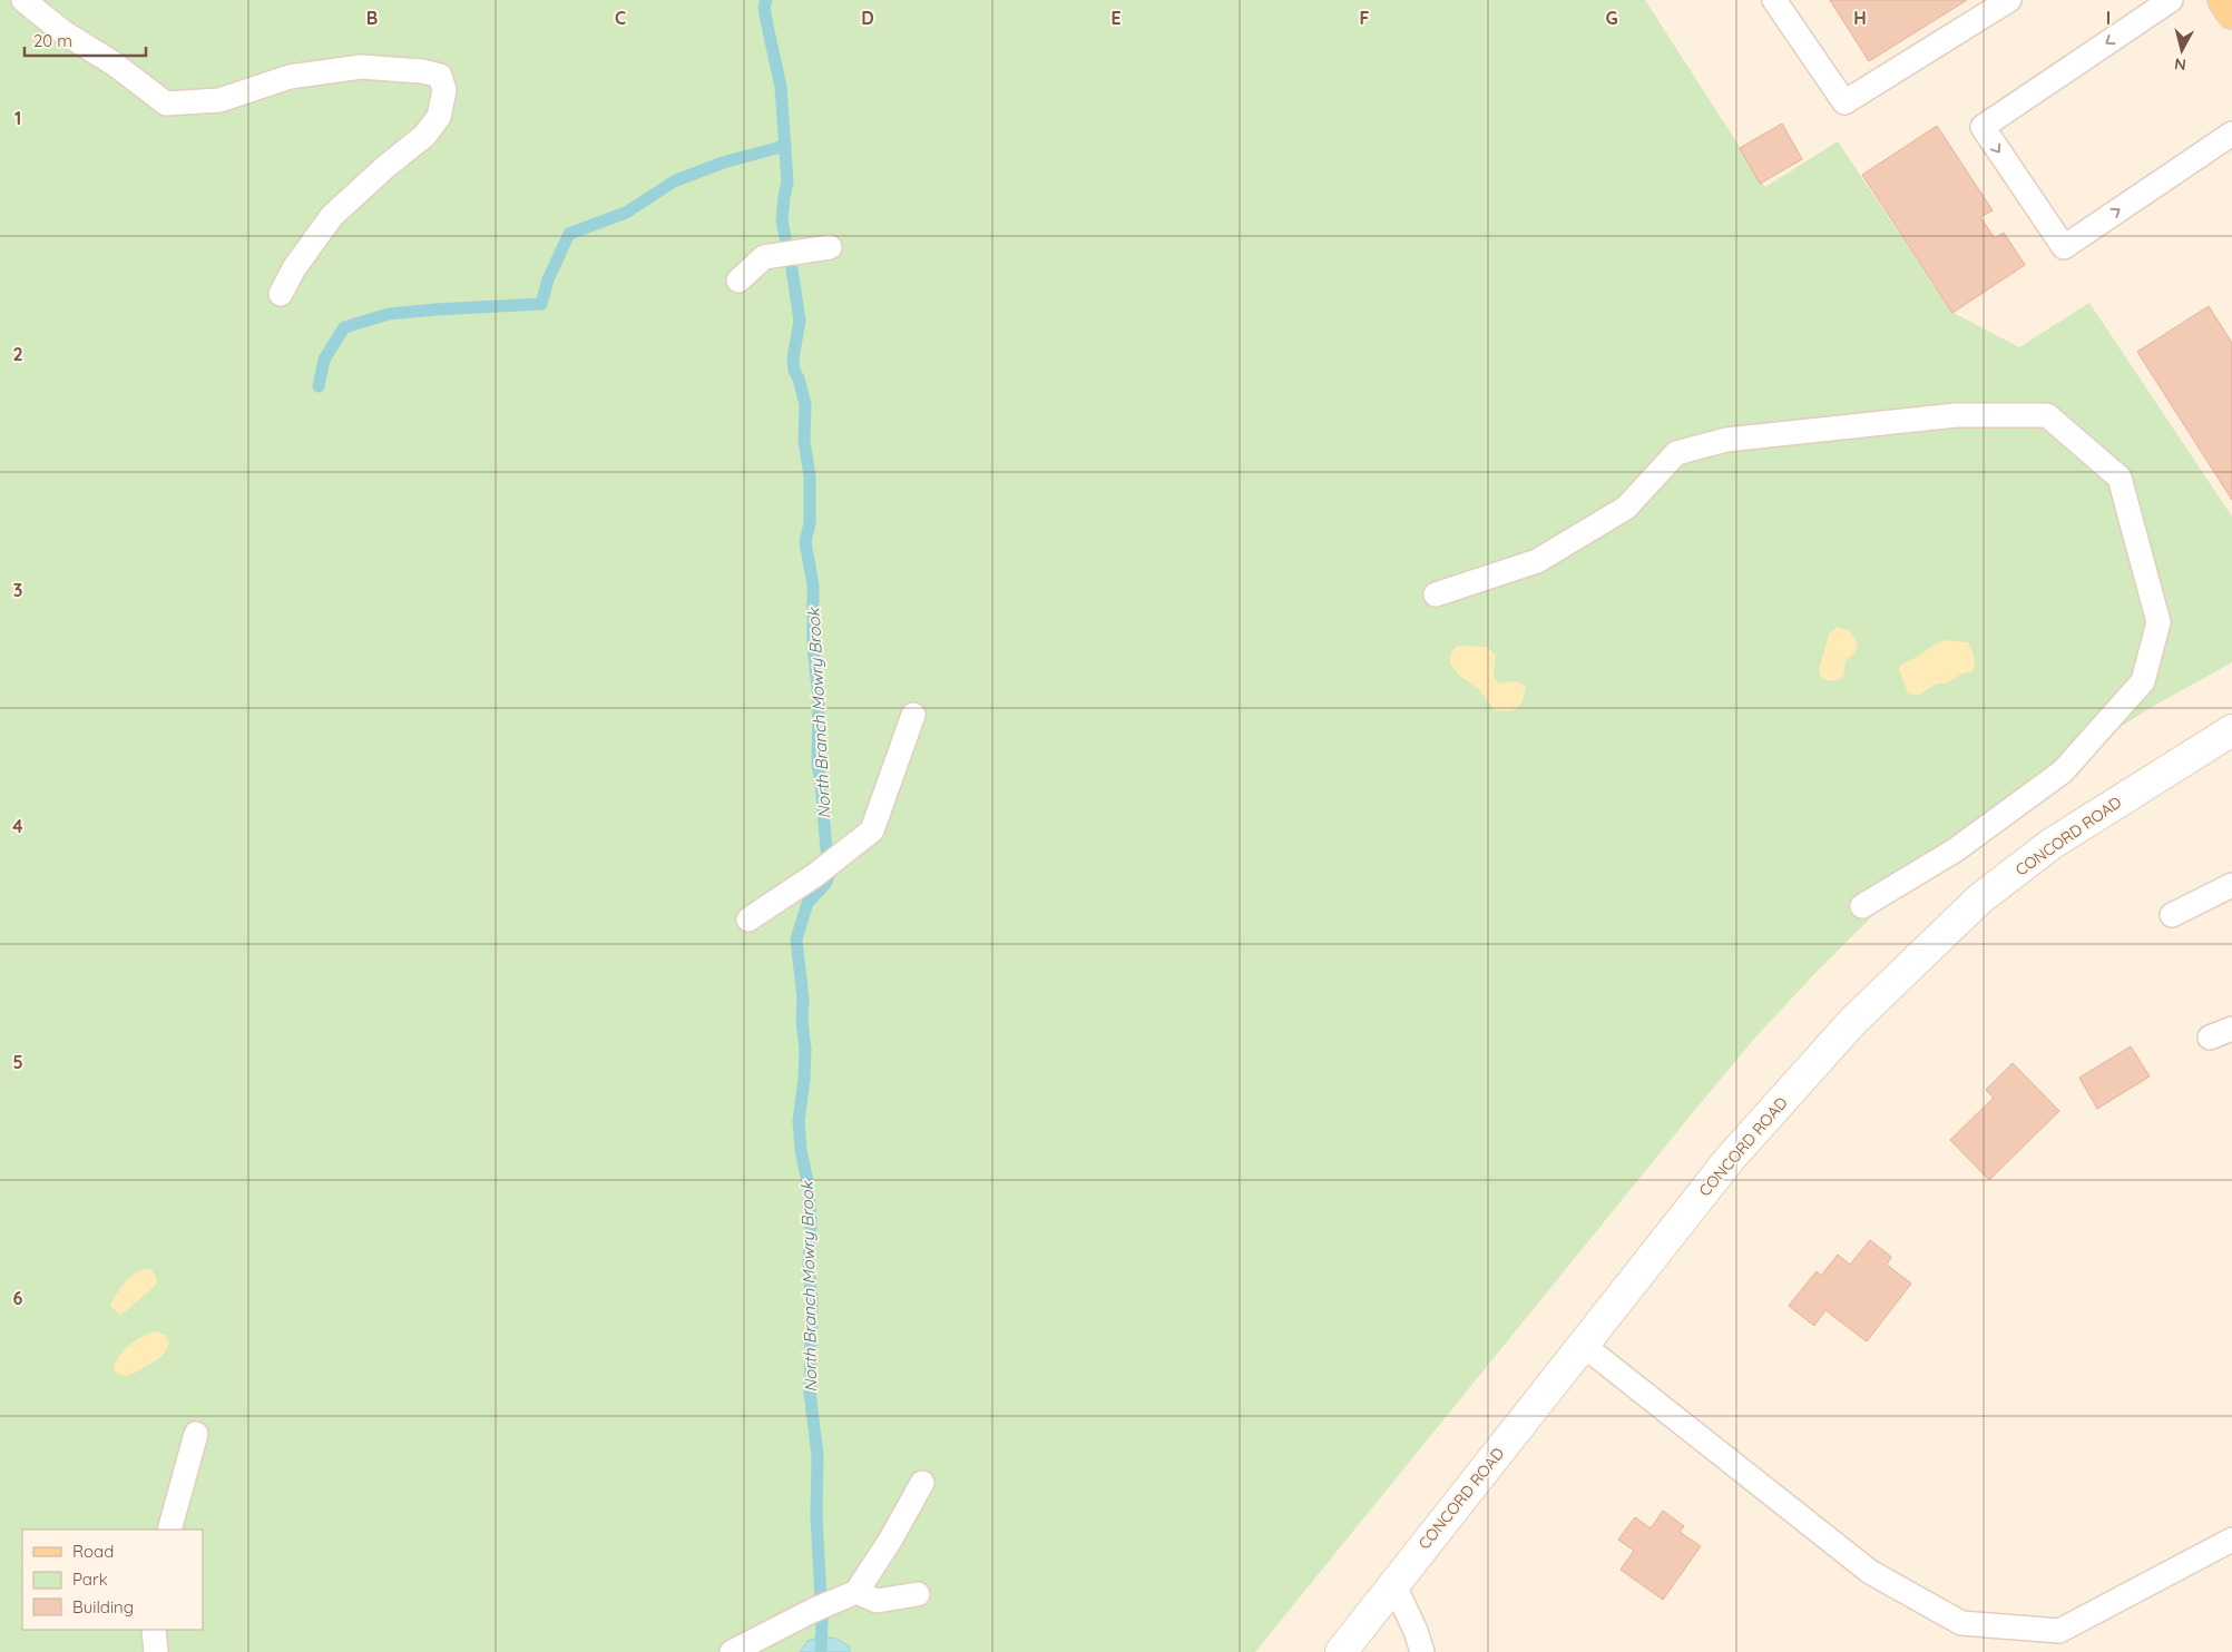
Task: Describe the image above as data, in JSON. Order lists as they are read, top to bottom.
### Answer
{
  "streets": {
    "street": ["CONCORD ROAD"]
  },
  "water": ["North Branch Mowry Brook"],
  "legend": ["Road", "Park", "Building"],
  "scale_bar": "20 m",
  "north": "bottom",
  "grid": {
    "columns": [
      "B",
      "C",
      "D",
      "E",
      "F",
      "G",
      "H",
      "I"
    ],
    "rows": [
      "1",
      "2",
      "3",
      "4",
      "5",
      "6"
    ]
  }
}
